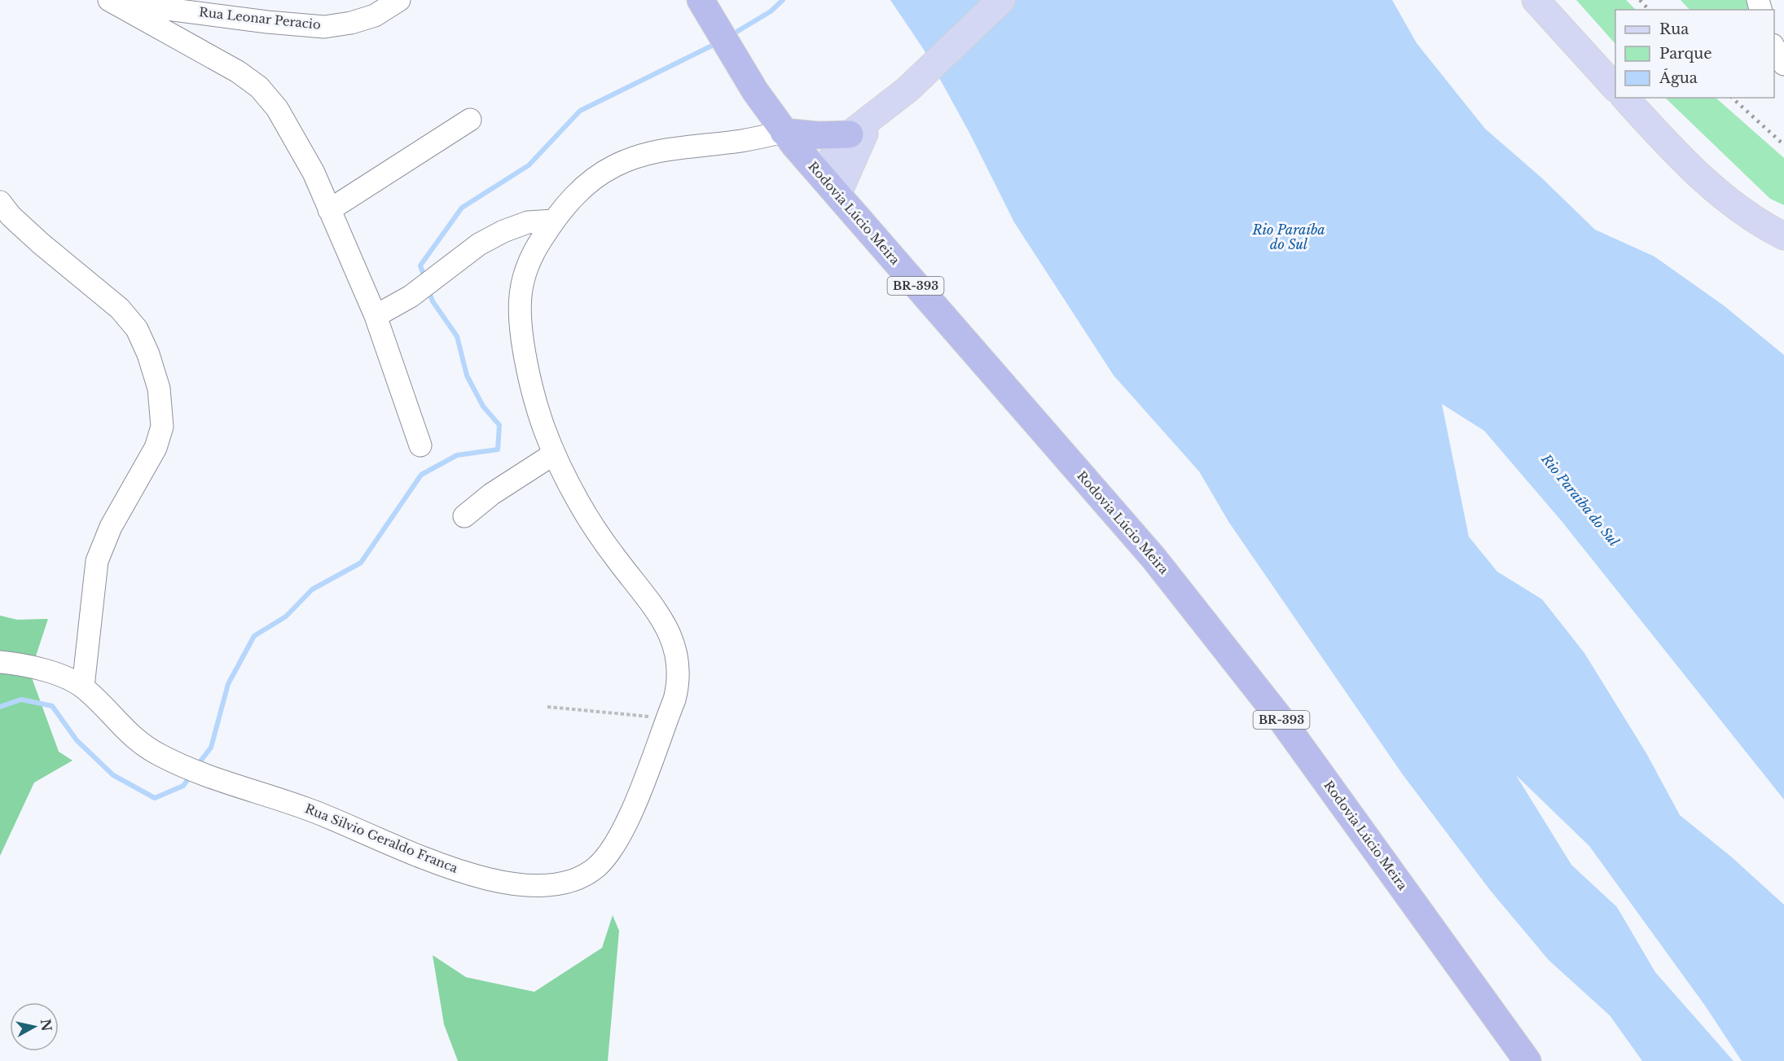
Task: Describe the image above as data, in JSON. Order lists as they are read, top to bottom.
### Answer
{
  "streets": {
    "highway": ["Rodovia Lúcio Meira", "BR-393"],
    "street": ["Rua Leonar Peracio", "Rua Silvio Geraldo Franca"]
  },
  "crossings": [
    ["Rodovia Lúcio Meira", "Rua Silvio Geraldo Franca"]
  ],
  "water": ["Rio Paraíba do Sul"],
  "legend": ["Rua", "Parque", "Água"],
  "north": "right"
}
